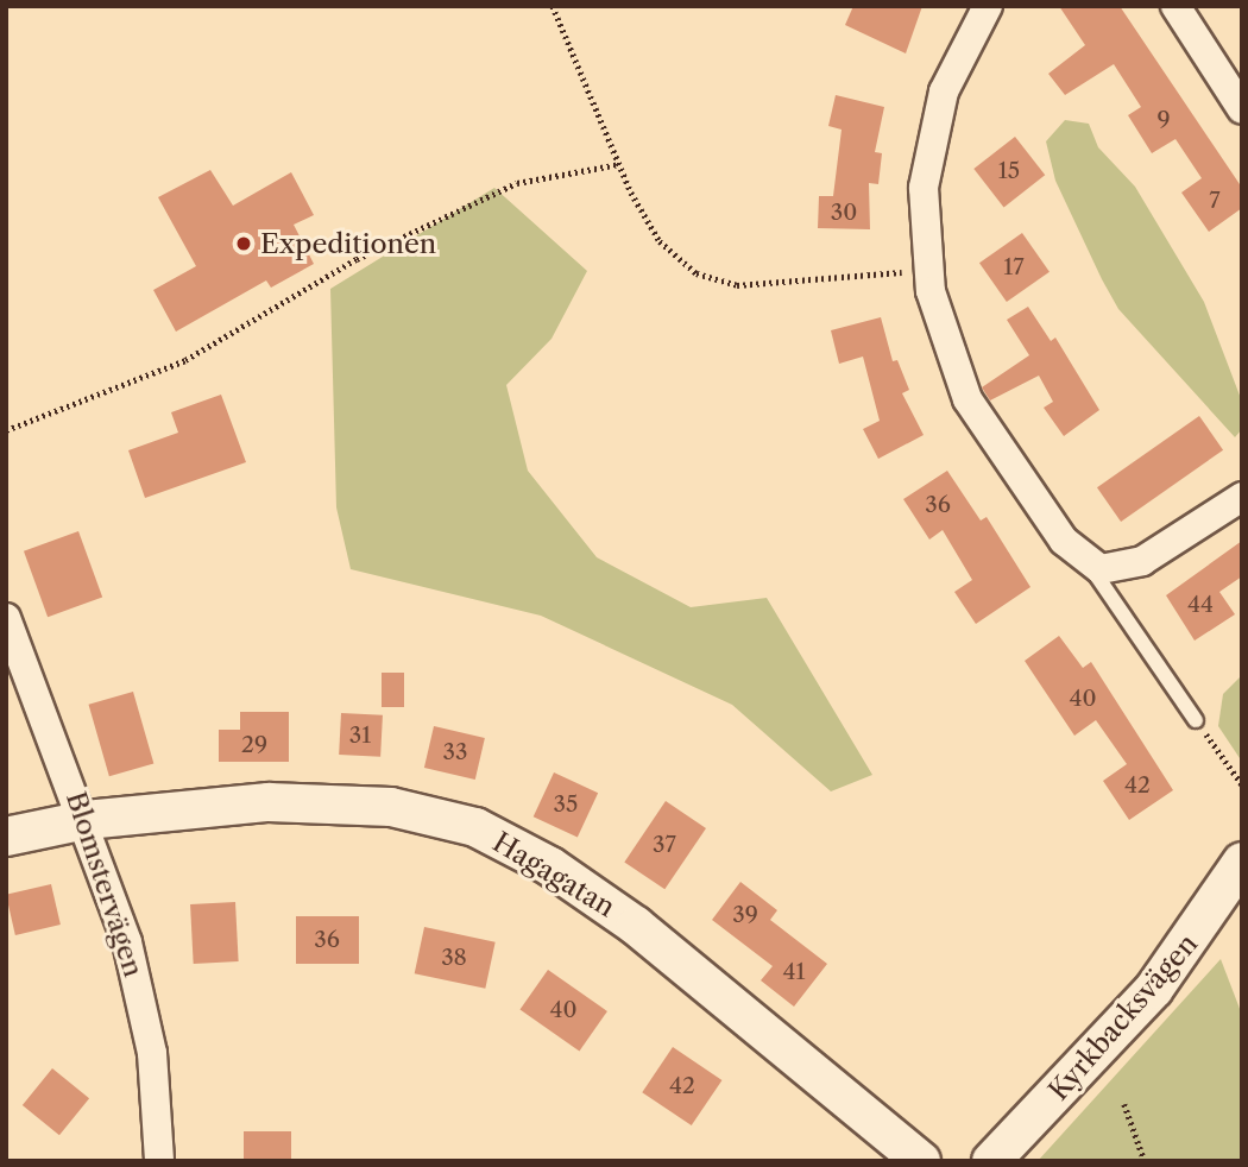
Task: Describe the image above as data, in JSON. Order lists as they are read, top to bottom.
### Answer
{
  "streets": {
    "street": ["Hagagatan", "Blomstervägen", "Kyrkbacksvägen"]
  },
  "crossings": [
    ["Hagagatan", "Blomstervägen"]
  ],
  "places": ["Expeditionen"],
  "house_numbers": [
    "9",
    "15",
    "7",
    "30",
    "17",
    "36",
    "44",
    "40",
    "31",
    "29",
    "33",
    "42",
    "35",
    "37",
    "39",
    "36",
    "38",
    "41",
    "40",
    "42"
  ]
}
